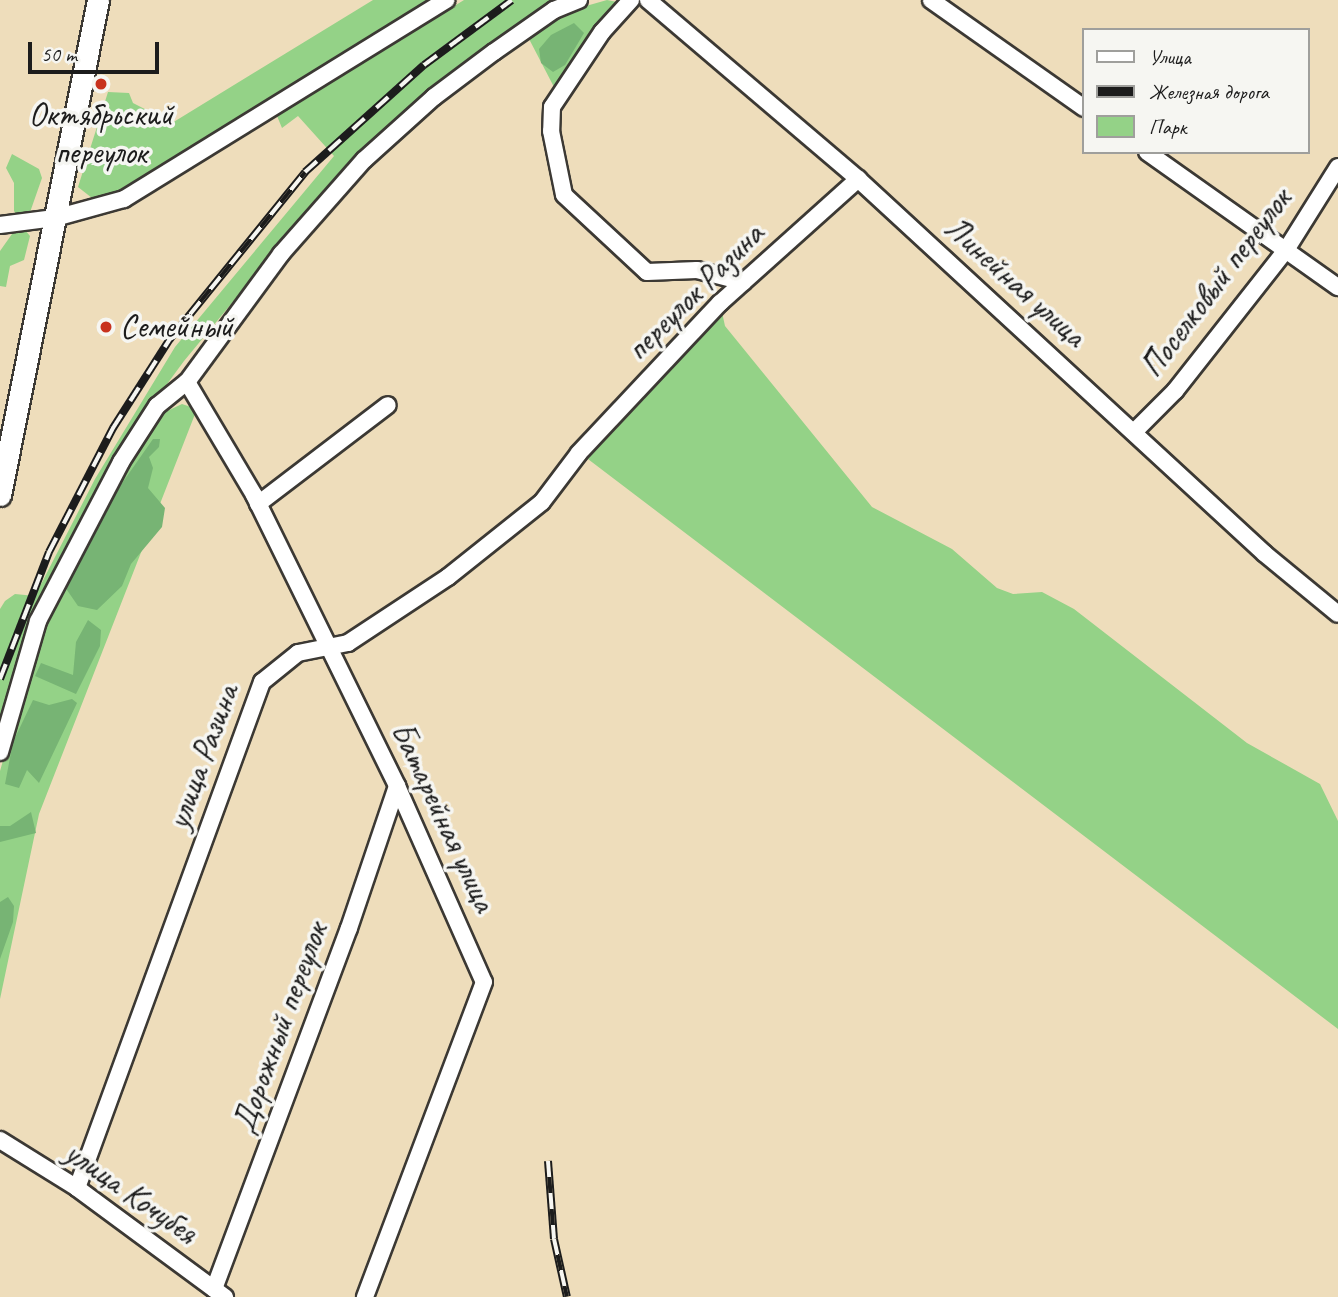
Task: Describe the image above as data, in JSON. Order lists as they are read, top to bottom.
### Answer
{
  "streets": {
    "street": [
      "Линейная улица",
      "Поселковый переулок",
      "переулок Разина",
      "улица Разина",
      "Батарейная улица",
      "Дорожный переулок",
      "улица Кочубея"
    ]
  },
  "crossings": [
    ["Линейная улица", "Поселковый переулок"],
    ["Линейная улица", "переулок Разина"],
    ["переулок Разина", "улица Разина"],
    ["улица Разина", "Батарейная улица"],
    ["улица Разина", "улица Кочубея"],
    ["Батарейная улица", "Дорожный переулок"],
    ["Дорожный переулок", "улица Кочубея"]
  ],
  "places": ["Октябрьский переулок", "Семейный"],
  "legend": ["Улица", "Железная дорога", "Парк"],
  "scale_bar": "50 m"
}
